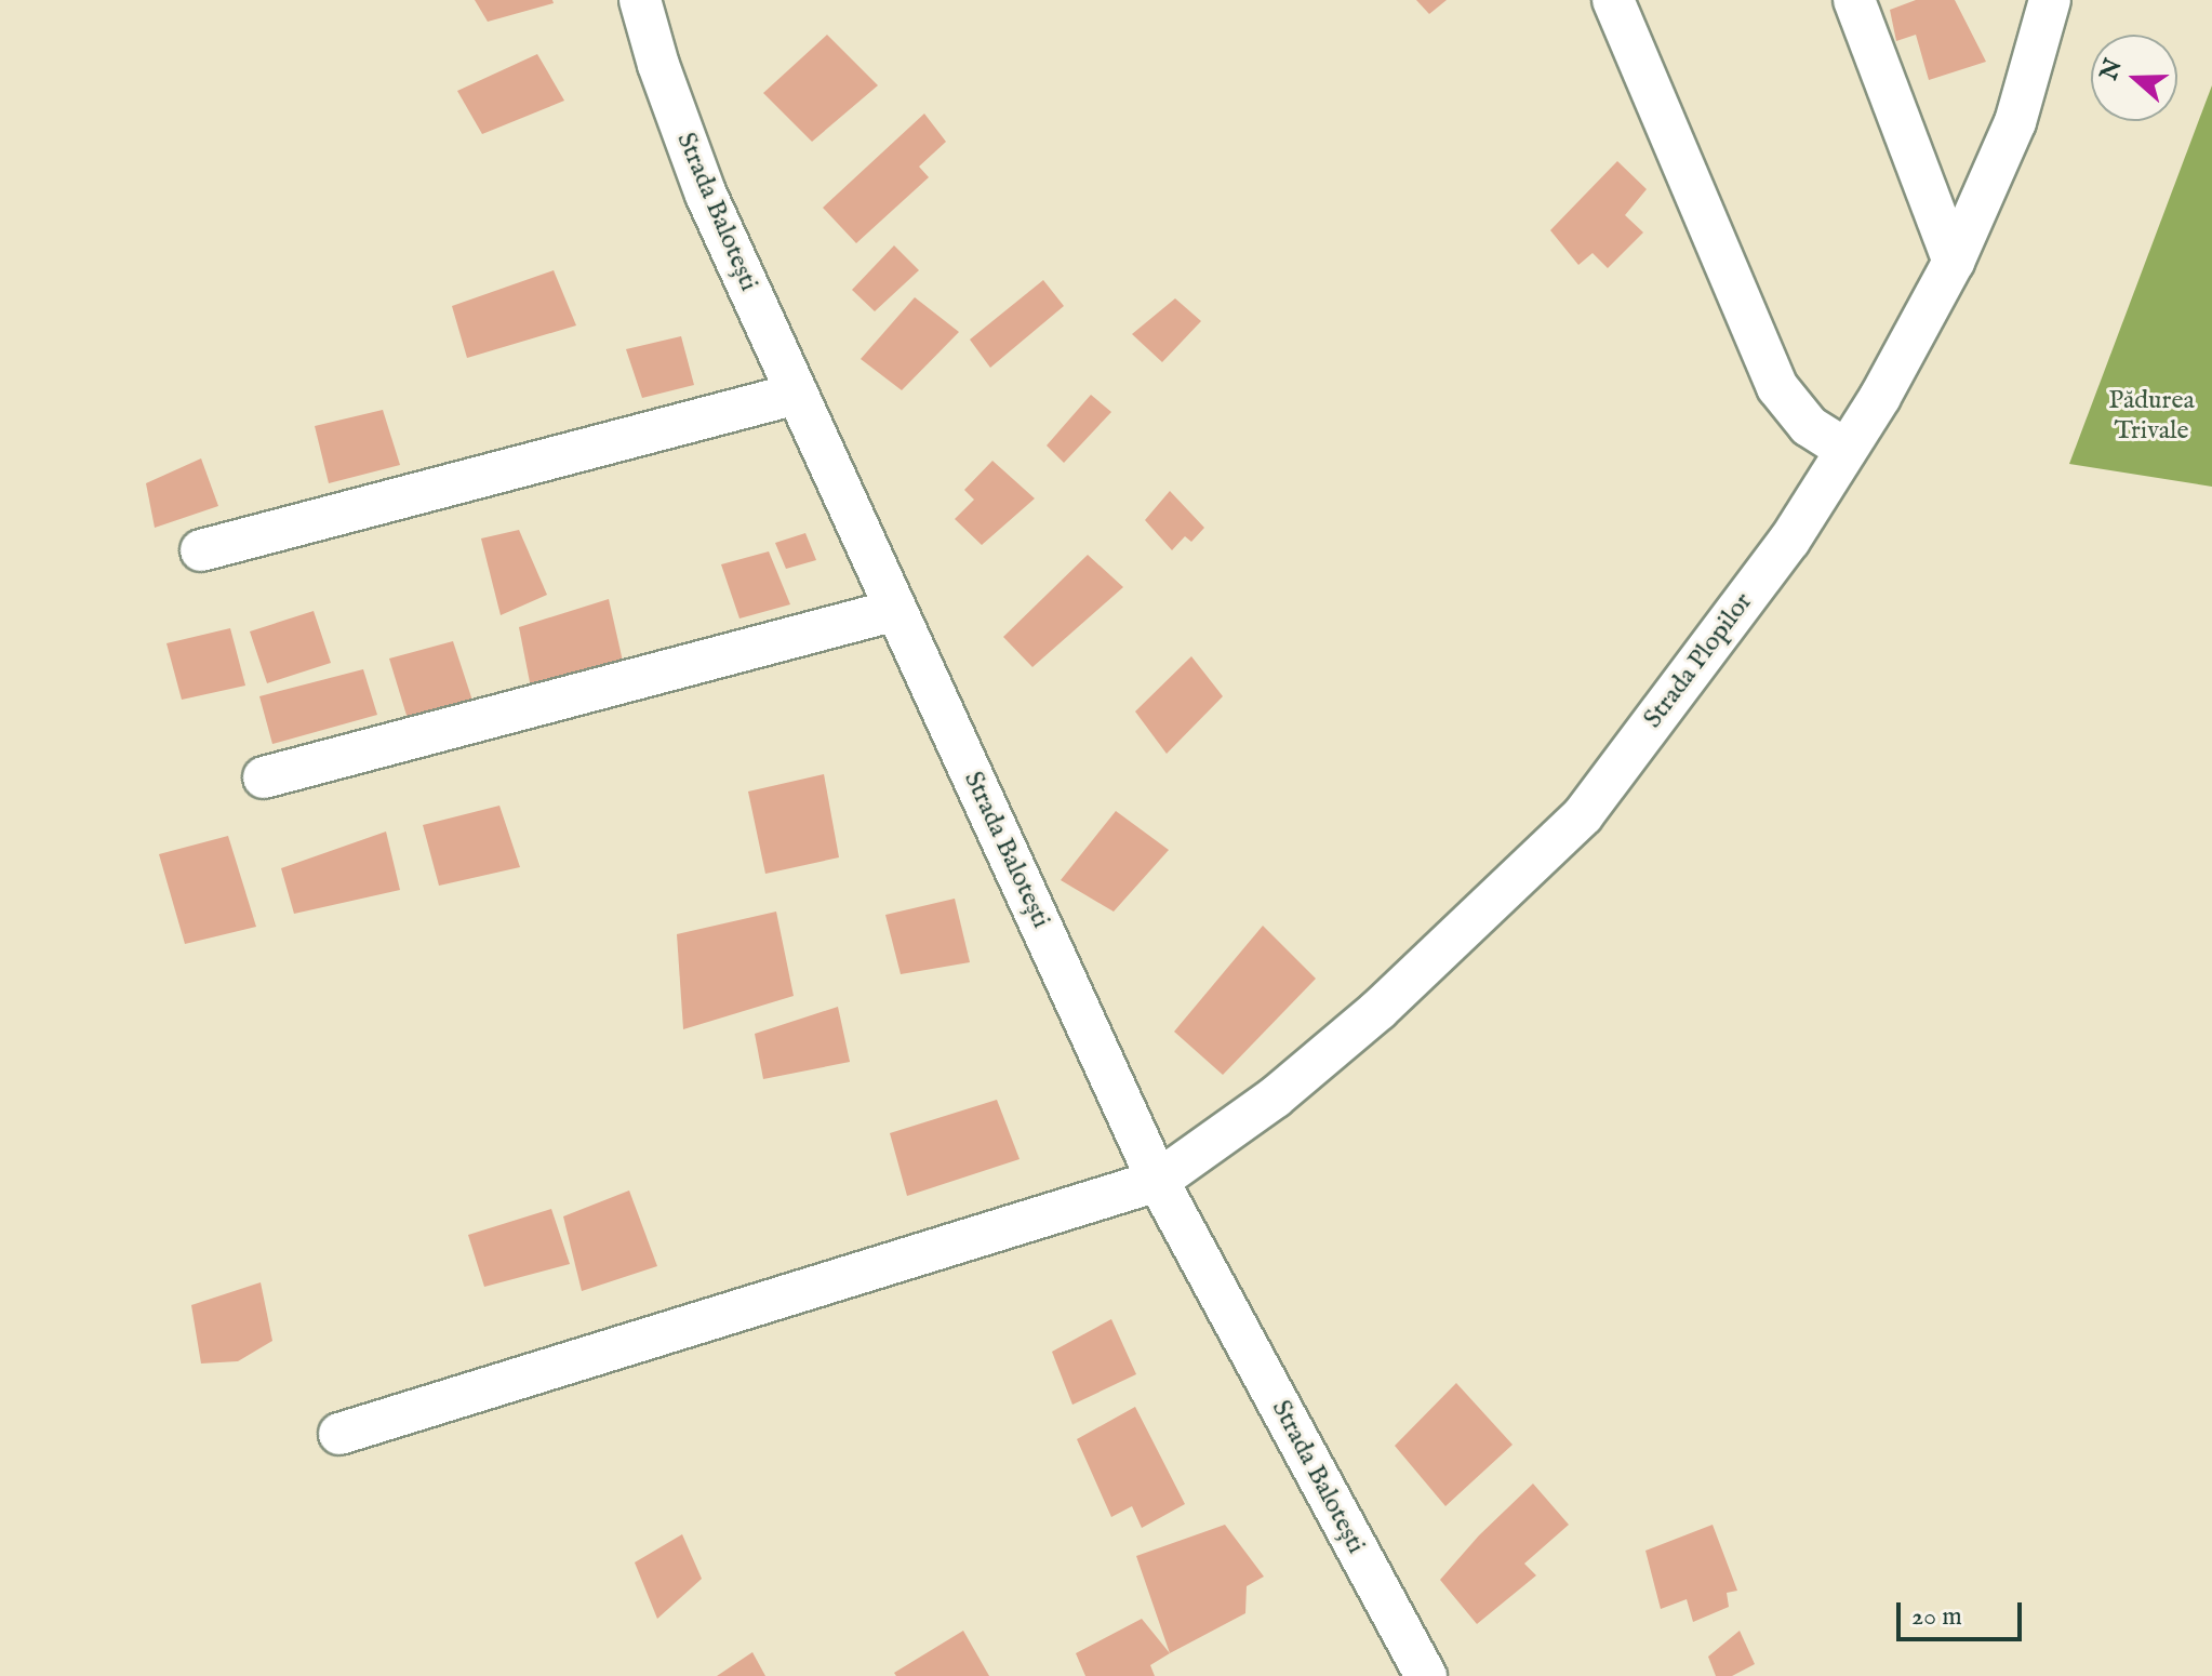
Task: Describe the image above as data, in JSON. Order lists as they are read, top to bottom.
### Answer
{
  "streets": {
    "street": ["Strada Balotești", "Strada Plopilor"]
  },
  "crossings": [
    ["Strada Balotești", "Strada Plopilor"]
  ],
  "parks": ["Pădurea Trivale"],
  "scale_bar": "20 m",
  "north": "left"
}
